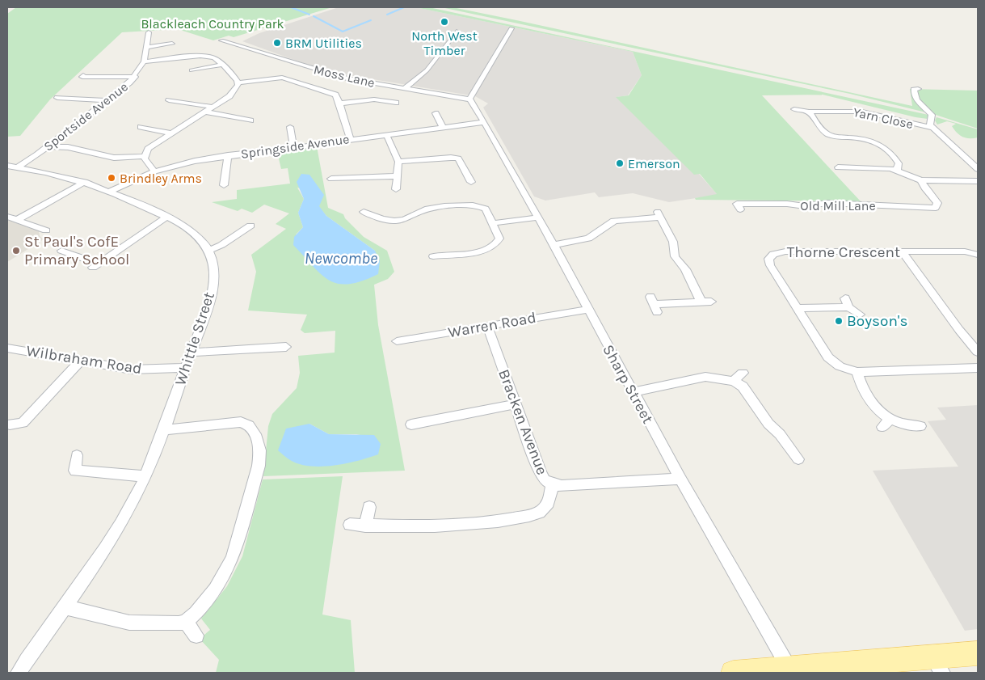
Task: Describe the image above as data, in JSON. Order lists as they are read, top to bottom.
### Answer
{
  "streets": {
    "street": [
      "Moss Lane",
      "Sportside Avenue",
      "Yarn Close",
      "Springside Avenue",
      "Old Mill Lane",
      "Thorne Crescent",
      "Warren Road",
      "Whittle Street",
      "Wilbraham Road",
      "Sharp Street",
      "Bracken Avenue"
    ]
  },
  "crossings": [
    ["Moss Lane", "Sharp Street"],
    ["Sportside Avenue", "Whittle Street"],
    ["Springside Avenue", "Whittle Street"],
    ["Springside Avenue", "Sharp Street"],
    ["Warren Road", "Sharp Street"],
    ["Warren Road", "Bracken Avenue"],
    ["Whittle Street", "Wilbraham Road"],
    ["Sharp Street", "Bracken Avenue"]
  ],
  "water": ["Newcombe"],
  "parks": ["Blackleach Country Park"],
  "places": [
    "North West Timber",
    "BRM Utilities",
    "Emerson",
    "Brindley Arms",
    "St Paul's CofE Primary School",
    "Boyson's"
  ]
}
